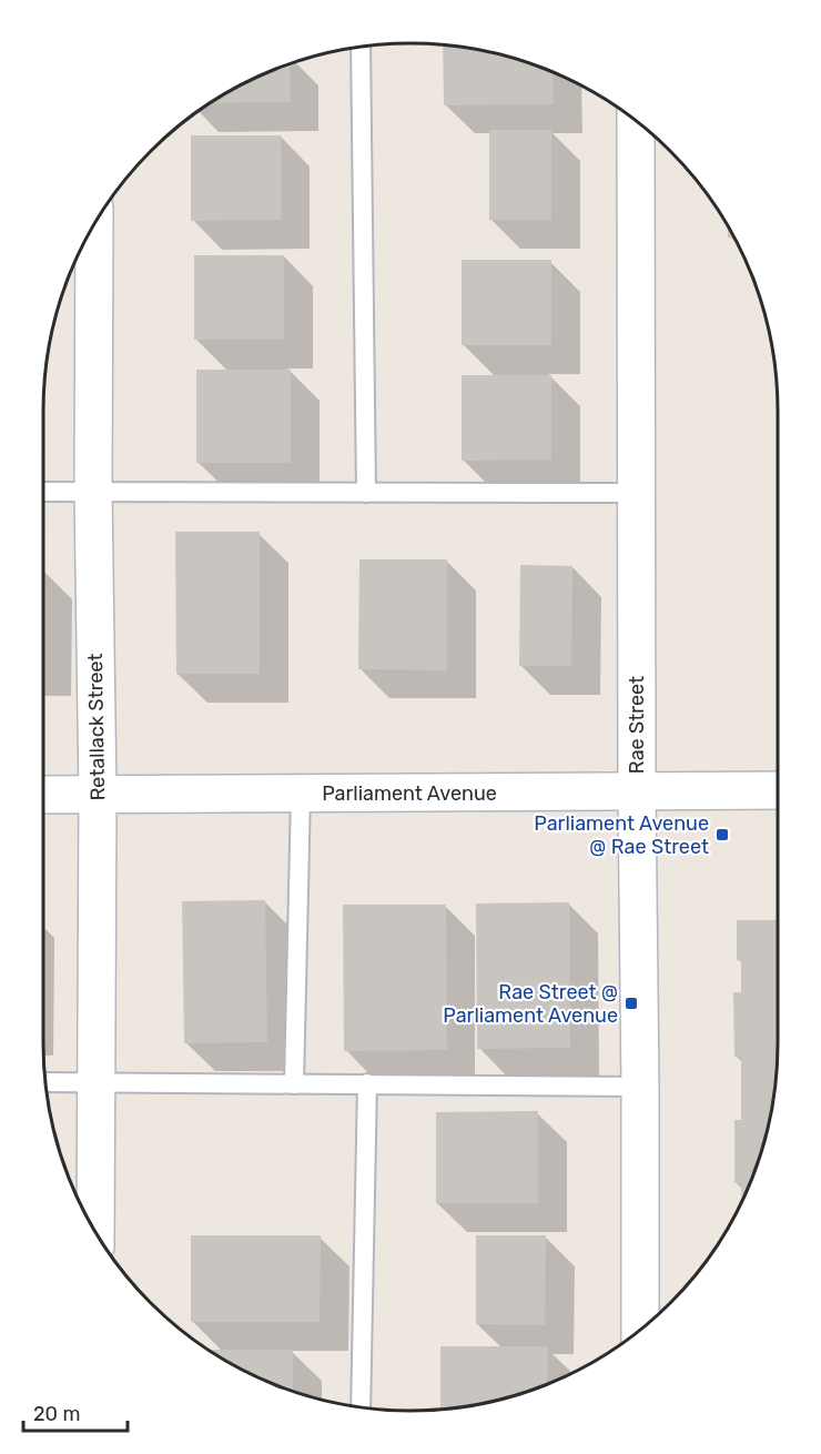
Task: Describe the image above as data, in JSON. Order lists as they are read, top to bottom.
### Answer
{
  "streets": {
    "street": ["Rae Street", "Retallack Street", "Parliament Avenue"]
  },
  "crossings": [
    ["Rae Street", "Parliament Avenue"],
    ["Retallack Street", "Parliament Avenue"]
  ],
  "places": {
    "transit": ["Parliament Avenue @ Rae Street", "Rae Street @ Parliament Avenue"]
  },
  "scale_bar": "20 m"
}
